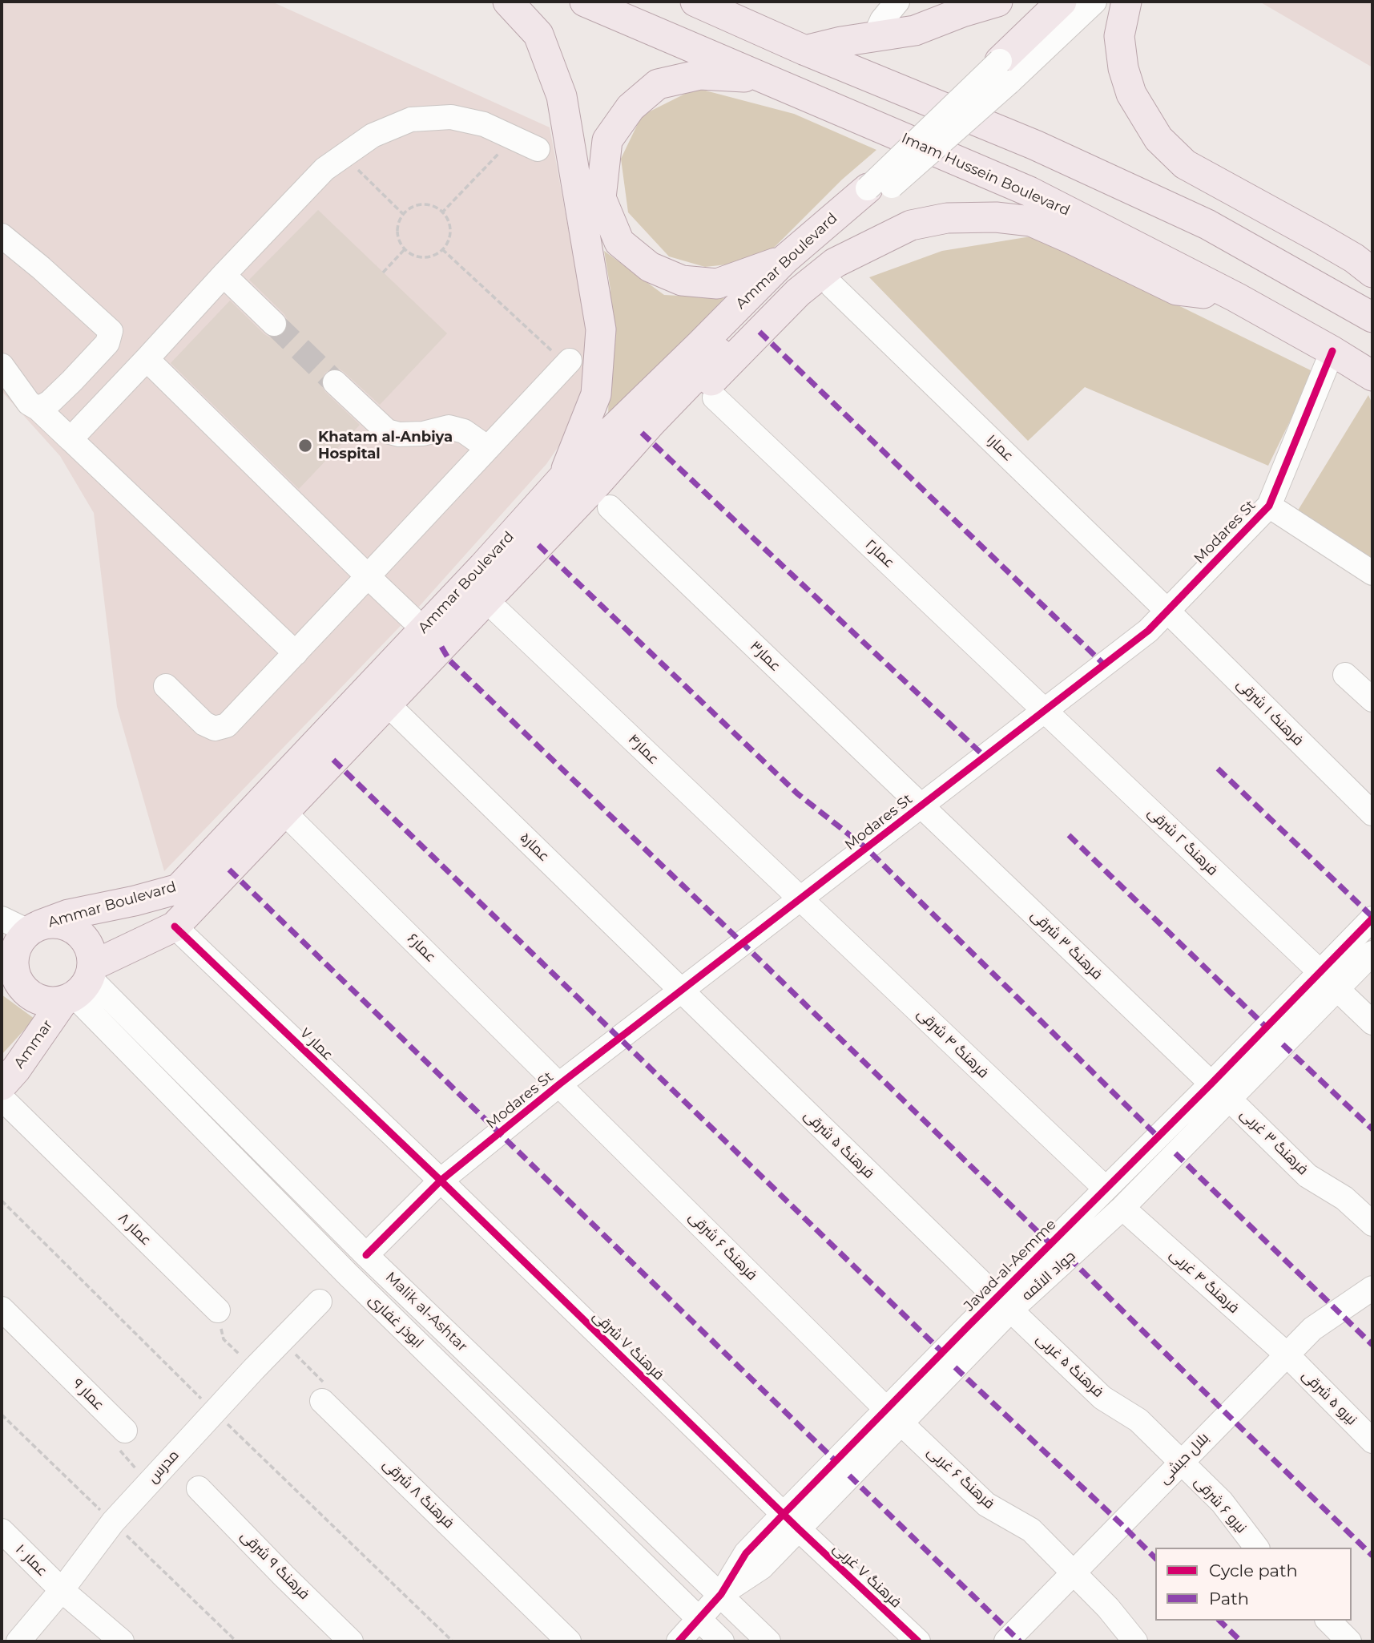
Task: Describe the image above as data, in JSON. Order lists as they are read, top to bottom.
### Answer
{
  "streets": {
    "main road": ["Imam Hussein Boulevard", "Ammar Boulevard", "Ammar"],
    "street": [
      "عمار۱",
      "Modares St",
      "عمار۲",
      "عمار۳",
      "فرهنک ۱ شرقی",
      "عمار۴",
      "فرهنگ ۲ شرقی",
      "عمار۵",
      "فرهنگ ۳ شرقی",
      "عمار۶",
      "فرهنگ ۴ شرقی",
      "عمار ۷",
      "فرهنگ ۳ غربی",
      "فرهنگ ۵ شرقی",
      "عمار ۸",
      "فرهنگ ۶ شرقی",
      "Javad-al-Aemme",
      "جواد الائمه",
      "فرهنگ ۴ غربی",
      "Malik al-Ashtar",
      "ابوذر غفاری",
      "فرهنگ ۷ شرقی",
      "فرهنگ ۵ غربی",
      "عمار ۹",
      "نیرو ۵ شرقی",
      "بلال حبشی",
      "مدرس",
      "فرهنگ ۶ غربی",
      "فرهنگ ۸ شرقی",
      "نیرو ۶ شرقی",
      "عمار ۱۰",
      "فرهنگ ۹ شرقی",
      "فرهنگ ۷ غربی"
    ]
  },
  "crossings": [
    ["Imam Hussein Boulevard", "Modares St"],
    ["Ammar Boulevard", "عمار۴"],
    ["Ammar Boulevard", "عمار۵"],
    ["Ammar Boulevard", "عمار۶"],
    ["Ammar Boulevard", "Ammar"],
    ["Ammar Boulevard", "عمار ۷"],
    ["Ammar Boulevard", "Malik al-Ashtar"],
    ["Ammar Boulevard", "ابوذر غفاری"],
    ["عمار۱", "Modares St"],
    ["عمار۱", "فرهنک ۱ شرقی"],
    ["Modares St", "عمار۲"],
    ["Modares St", "عمار۳"],
    ["Modares St", "فرهنک ۱ شرقی"],
    ["Modares St", "عمار۴"],
    ["Modares St", "فرهنگ ۲ شرقی"],
    ["Modares St", "عمار۵"],
    ["Modares St", "فرهنگ ۳ شرقی"],
    ["Modares St", "عمار۶"],
    ["Modares St", "فرهنگ ۴ شرقی"],
    ["Modares St", "عمار ۷"],
    ["Modares St", "فرهنگ ۵ شرقی"],
    ["Modares St", "فرهنگ ۶ شرقی"],
    ["Modares St", "Malik al-Ashtar"],
    ["Modares St", "فرهنگ ۷ شرقی"],
    ["عمار۲", "فرهنگ ۲ شرقی"],
    ["عمار۳", "فرهنگ ۳ شرقی"],
    ["عمار۴", "فرهنگ ۴ شرقی"],
    ["فرهنگ ۲ شرقی", "Javad-al-Aemme"],
    ["عمار۵", "فرهنگ ۵ شرقی"],
    ["فرهنگ ۳ شرقی", "Javad-al-Aemme"],
    ["عمار۶", "فرهنگ ۶ شرقی"],
    ["فرهنگ ۴ شرقی", "Javad-al-Aemme"],
    ["Ammar", "Malik al-Ashtar"],
    ["Ammar", "ابوذر غفاری"],
    ["عمار ۷", "فرهنگ ۷ شرقی"],
    ["فرهنگ ۳ غربی", "جواد الائمه"],
    ["فرهنگ ۵ شرقی", "Javad-al-Aemme"],
    ["فرهنگ ۵ شرقی", "جواد الائمه"],
    ["فرهنگ ۵ شرقی", "فرهنگ ۵ غربی"],
    ["فرهنگ ۶ شرقی", "جواد الائمه"],
    ["فرهنگ ۶ شرقی", "فرهنگ ۶ غربی"],
    ["Javad-al-Aemme", "جواد الائمه"],
    ["Javad-al-Aemme", "فرهنگ ۵ غربی"],
    ["جواد الائمه", "فرهنگ ۴ غربی"],
    ["جواد الائمه", "Malik al-Ashtar"],
    ["جواد الائمه", "فرهنگ ۷ شرقی"],
    ["جواد الائمه", "فرهنگ ۵ غربی"],
    ["جواد الائمه", "فرهنگ ۶ غربی"],
    ["جواد الائمه", "فرهنگ ۷ غربی"],
    ["فرهنگ ۴ غربی", "نیرو ۵ شرقی"],
    ["فرهنگ ۴ غربی", "بلال حبشی"],
    ["Malik al-Ashtar", "ابوذر غفاری"],
    ["فرهنگ ۷ شرقی", "فرهنگ ۷ غربی"],
    ["فرهنگ ۵ غربی", "بلال حبشی"],
    ["فرهنگ ۵ غربی", "نیرو ۶ شرقی"],
    ["نیرو ۵ شرقی", "بلال حبشی"],
    ["بلال حبشی", "فرهنگ ۶ غربی"],
    ["بلال حبشی", "نیرو ۶ شرقی"],
    ["مدرس", "عمار ۱۰"]
  ],
  "places": ["Khatam al-Anbiya Hospital"],
  "legend": ["Cycle path", "Path"]
}
